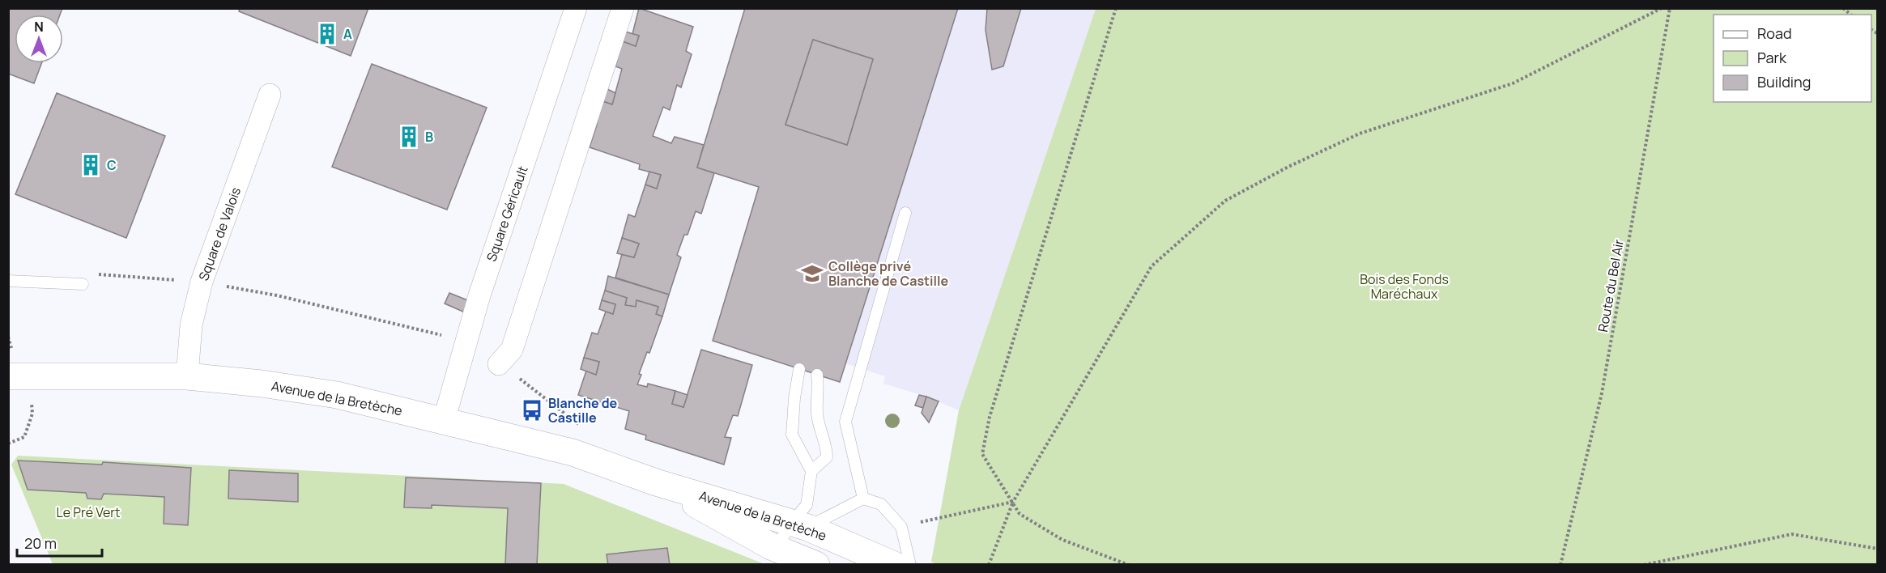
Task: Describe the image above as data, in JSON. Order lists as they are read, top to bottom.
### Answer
{
  "streets": {
    "street": ["Square Géricault", "Square de Valois", "Avenue de la Bretèche"],
    "path": ["Route du Bel Air"]
  },
  "crossings": [
    ["Square Géricault", "Avenue de la Bretèche"],
    ["Square de Valois", "Avenue de la Bretèche"]
  ],
  "parks": ["Bois des Fonds Maréchaux", "Le Pré Vert"],
  "places": {
    "building": ["A", "B", "C"],
    "school or university": ["Collège privé Blanche de Castille"],
    "bus stop": ["Blanche de Castille"]
  },
  "legend": ["Road", "Park", "Building"],
  "scale_bar": "20 m",
  "north": "top"
}
